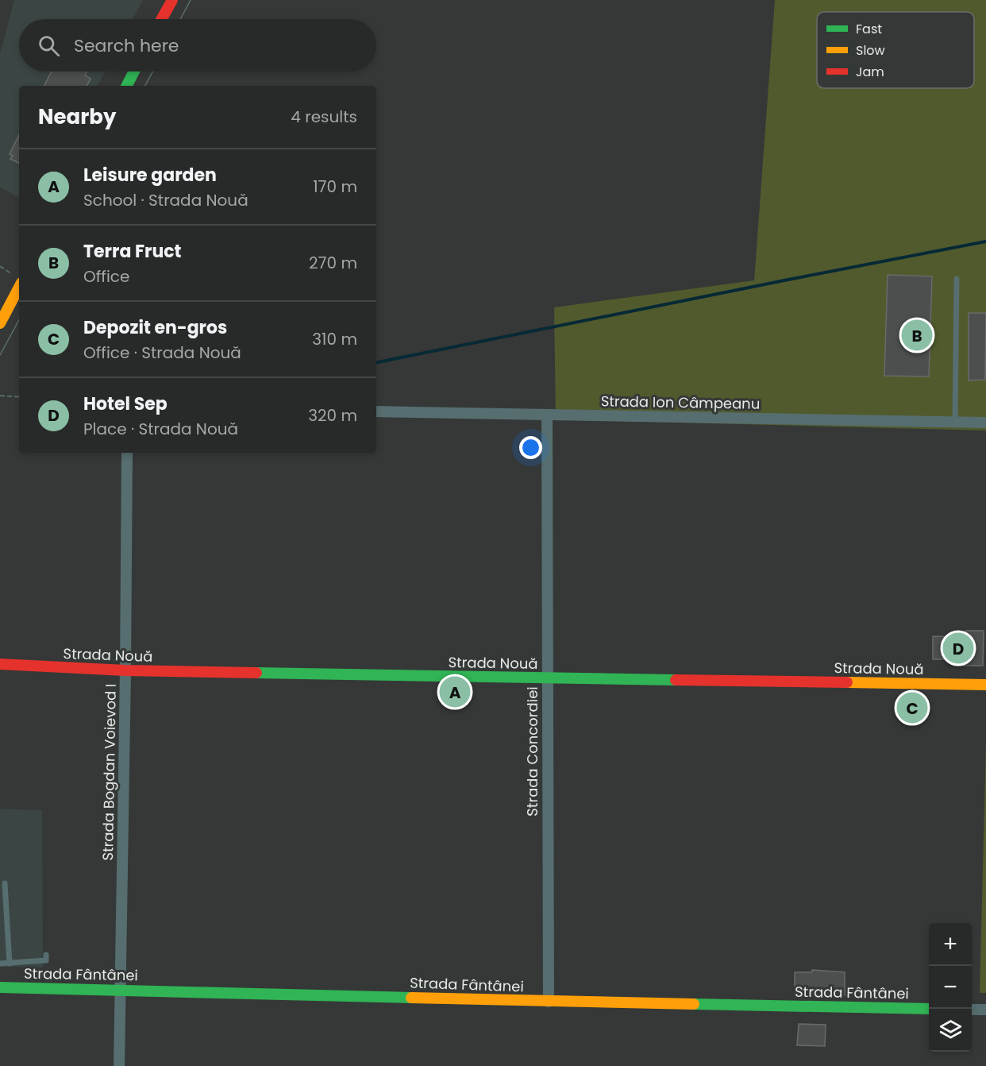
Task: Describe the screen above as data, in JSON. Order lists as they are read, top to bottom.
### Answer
{
  "streets": {
    "street": [
      "Strada Ion Câmpeanu",
      "Strada Nouă",
      "Strada Concordiei",
      "Strada Bogdan Voievod I",
      "Strada Fântânei"
    ]
  },
  "crossings": [
    ["Strada Ion Câmpeanu", "Strada Concordiei"],
    ["Strada Nouă", "Strada Concordiei"],
    ["Strada Nouă", "Strada Bogdan Voievod I"],
    ["Strada Concordiei", "Strada Fântânei"],
    ["Strada Bogdan Voievod I", "Strada Fântânei"]
  ],
  "legend": ["Fast", "Slow", "Jam"],
  "page": {
    "search": "Search here",
    "heading": ["Nearby", "4 results"],
    "list": [
      {
        "mark": "A",
        "name": "Leisure garden",
        "note": "School · Strada Nouă",
        "value": "170 m"
      },
      {
        "mark": "B",
        "name": "Terra Fruct",
        "note": "Office",
        "value": "270 m"
      },
      {
        "mark": "C",
        "name": "Depozit en-gros",
        "note": "Office · Strada Nouă",
        "value": "310 m"
      },
      {
        "mark": "D",
        "name": "Hotel Sep",
        "note": "Place · Strada Nouă",
        "value": "320 m"
      }
    ],
    "pins": [
      "B",
      "D",
      "A",
      "C"
    ],
    "map_buttons": ["+", "−"]
  }
}
